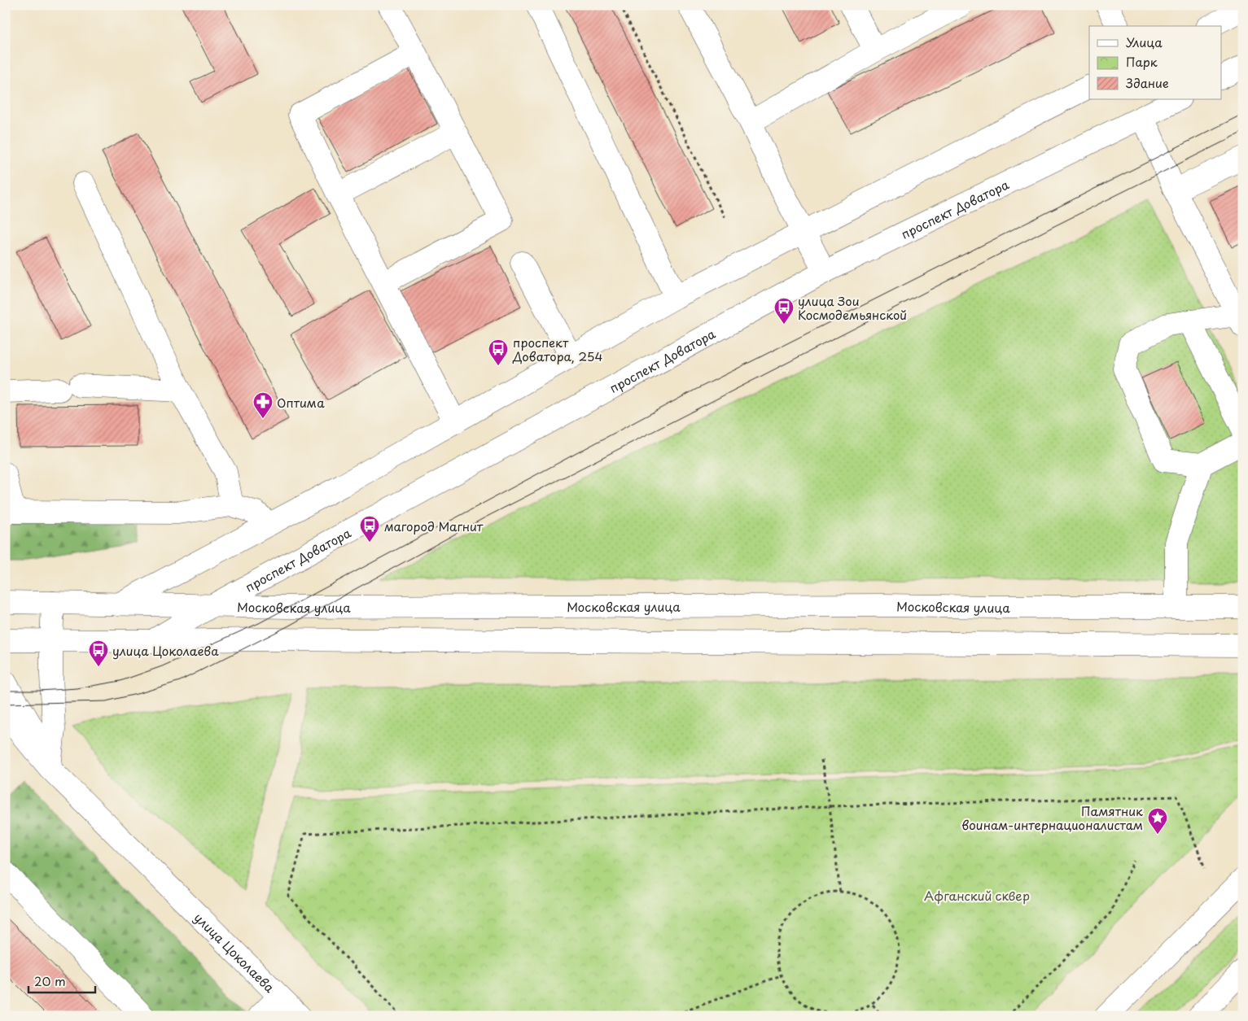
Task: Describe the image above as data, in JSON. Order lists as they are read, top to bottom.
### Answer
{
  "streets": {
    "main road": ["проспект Доватора", "Московская улица", "улица Цоколаева"]
  },
  "crossings": [
    ["проспект Доватора", "Московская улица"]
  ],
  "parks": ["Афганский сквер"],
  "places": {
    "bus stop": [
      "улица Зои Космодемьянской",
      "проспект Доватора, 254",
      "магород Магнит",
      "улица Цоколаева"
    ],
    "pharmacy": ["Оптима"],
    "place": ["Памятник воинам-интернационалистам"]
  },
  "legend": ["Улица", "Парк", "Здание"],
  "scale_bar": "20 m"
}
